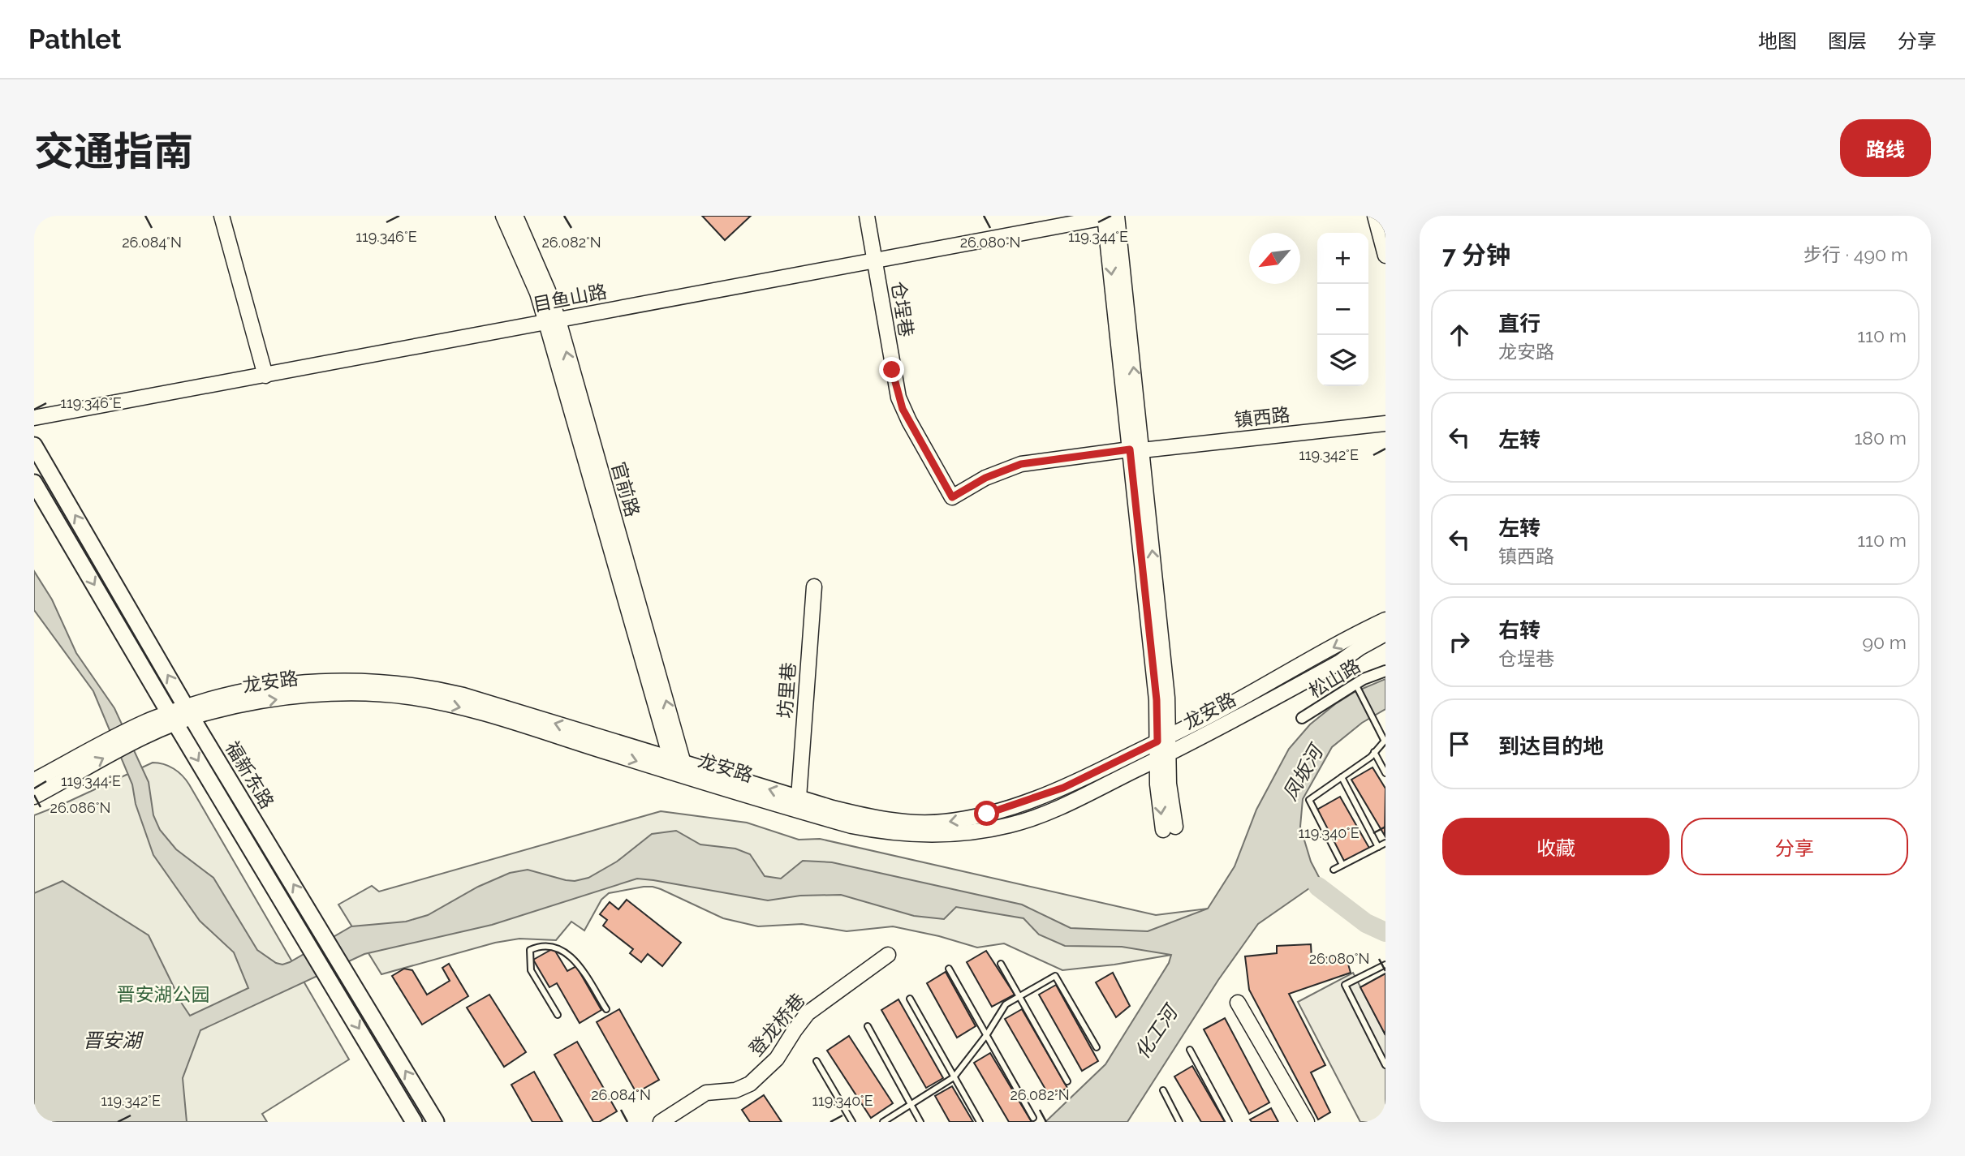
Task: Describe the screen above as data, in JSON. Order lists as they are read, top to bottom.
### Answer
{
  "streets": {
    "main road": [
      "目鱼山路",
      "仓埕巷",
      "镇西路",
      "官前路",
      "龙安路",
      "坊里巷",
      "福新东路",
      "登龙桥巷"
    ],
    "street": ["松山路"]
  },
  "crossings": [
    ["目鱼山路", "仓埕巷"],
    ["目鱼山路", "官前路"],
    ["仓埕巷", "镇西路"],
    ["官前路", "龙安路"],
    ["龙安路", "坊里巷"],
    ["龙安路", "福新东路"]
  ],
  "water": ["凤坂河", "化工河", "晋安湖"],
  "parks": ["晋安湖公园"],
  "north": "bottom left",
  "page": {
    "header": "Pathlet",
    "nav": ["地图", "图层", "分享"],
    "title": "交通指南",
    "buttons": [
      "路线",
      ["收藏", "分享"]
    ],
    "heading": ["7 分钟", "步行 · 490 m"],
    "map_buttons": ["+", "−"],
    "list": [
      ["直行", "龙安路", "110 m"],
      ["左转", "180 m"],
      ["左转", "镇西路", "110 m"],
      ["右转", "仓埕巷", "90 m"],
      "到达目的地"
    ]
  },
  "coordinates": [
    "119.344°E",
    "119.346°E",
    "26.084°N",
    "26.082°N",
    "26.080°N",
    "119.342°E",
    "26.086°N",
    "119.340°E"
  ]
}
